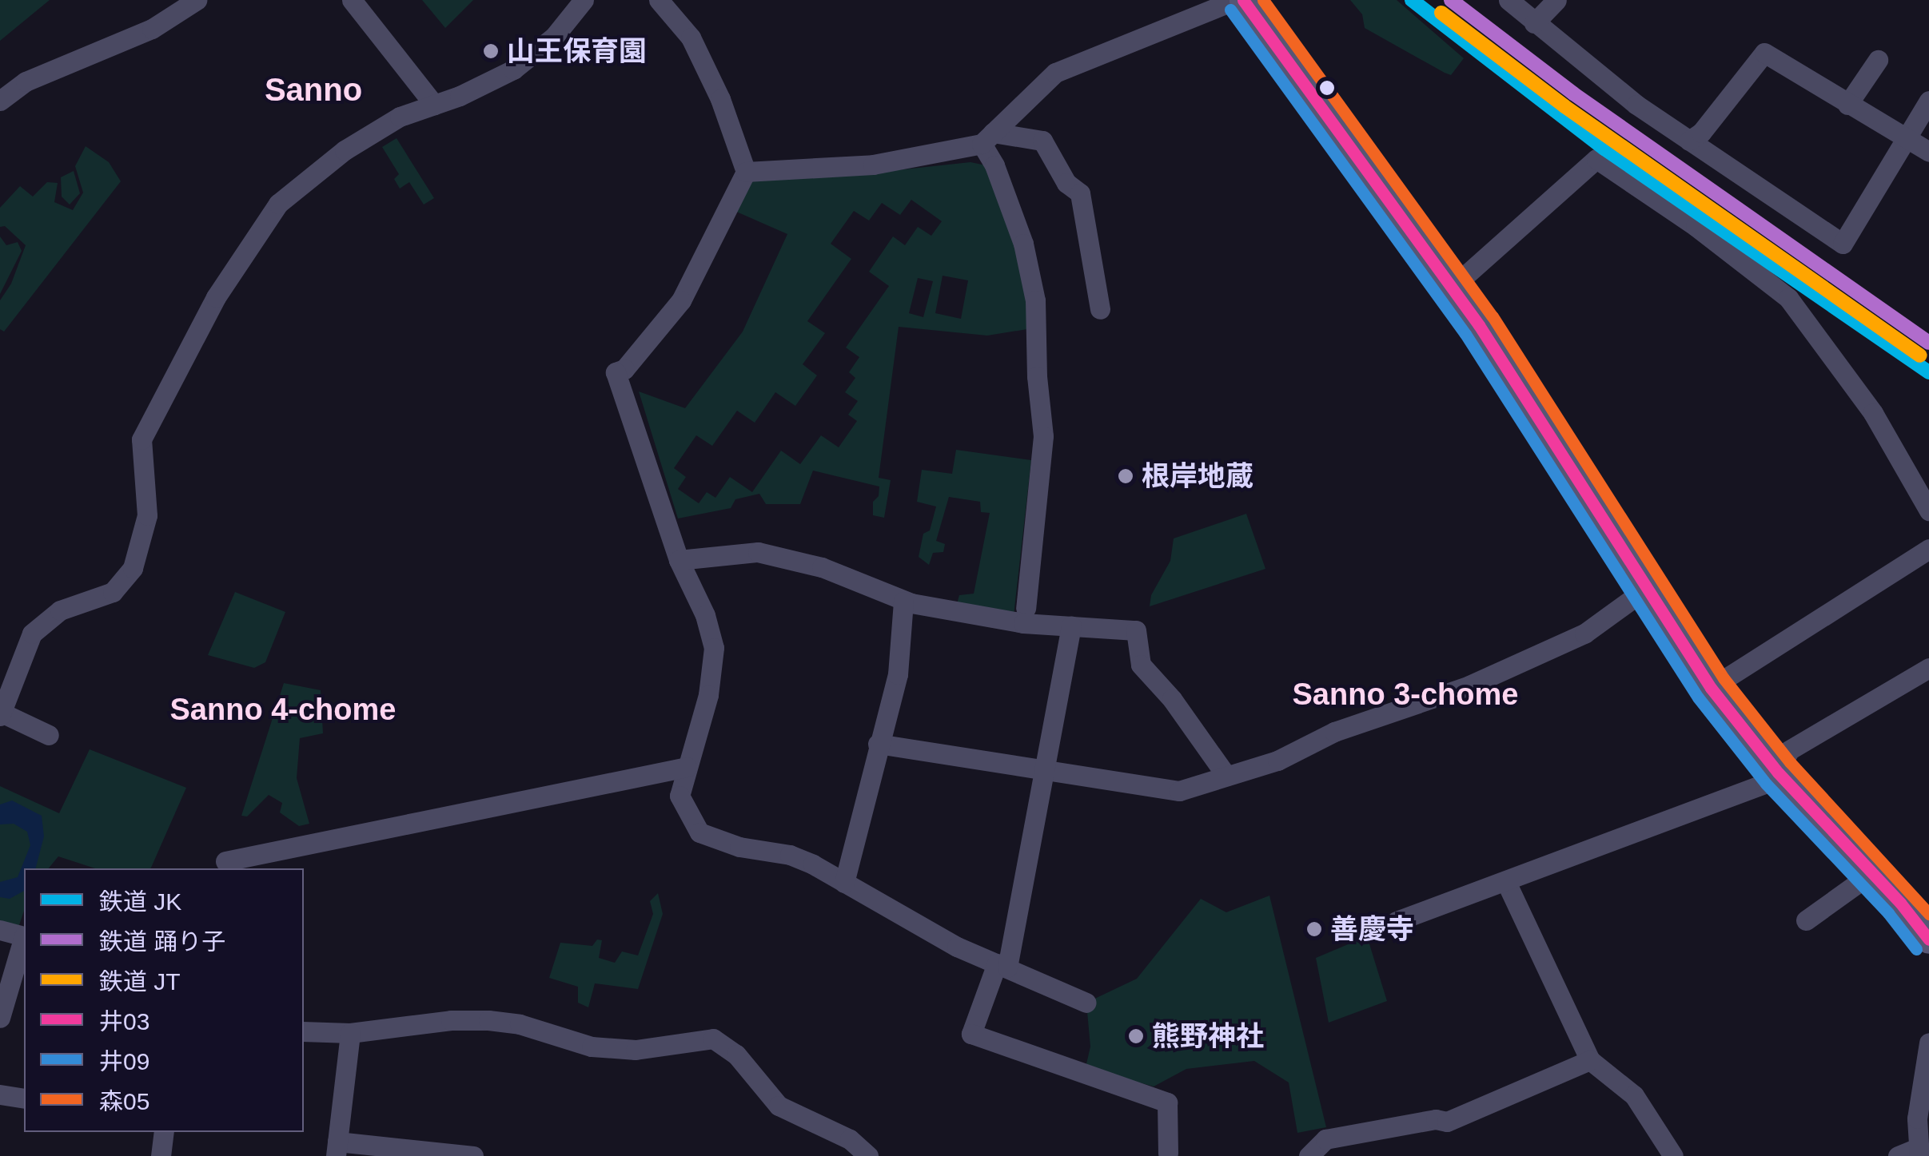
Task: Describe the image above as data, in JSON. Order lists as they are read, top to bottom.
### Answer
{
  "districts": ["Sanno", "Sanno 3-chome", "Sanno 4-chome"],
  "places": [
    "山王保育園",
    "根岸地蔵",
    "善慶寺",
    "熊野神社"
  ],
  "lines": [
    "rail line JK",
    "rail line 踊り子",
    "transit line 井03",
    "transit line 森05",
    "transit line 井09",
    "rail line JT"
  ],
  "legend": [
    "鉄道 JK",
    "鉄道 踊り子",
    "鉄道 JT",
    "井03",
    "井09",
    "森05"
  ]
}
